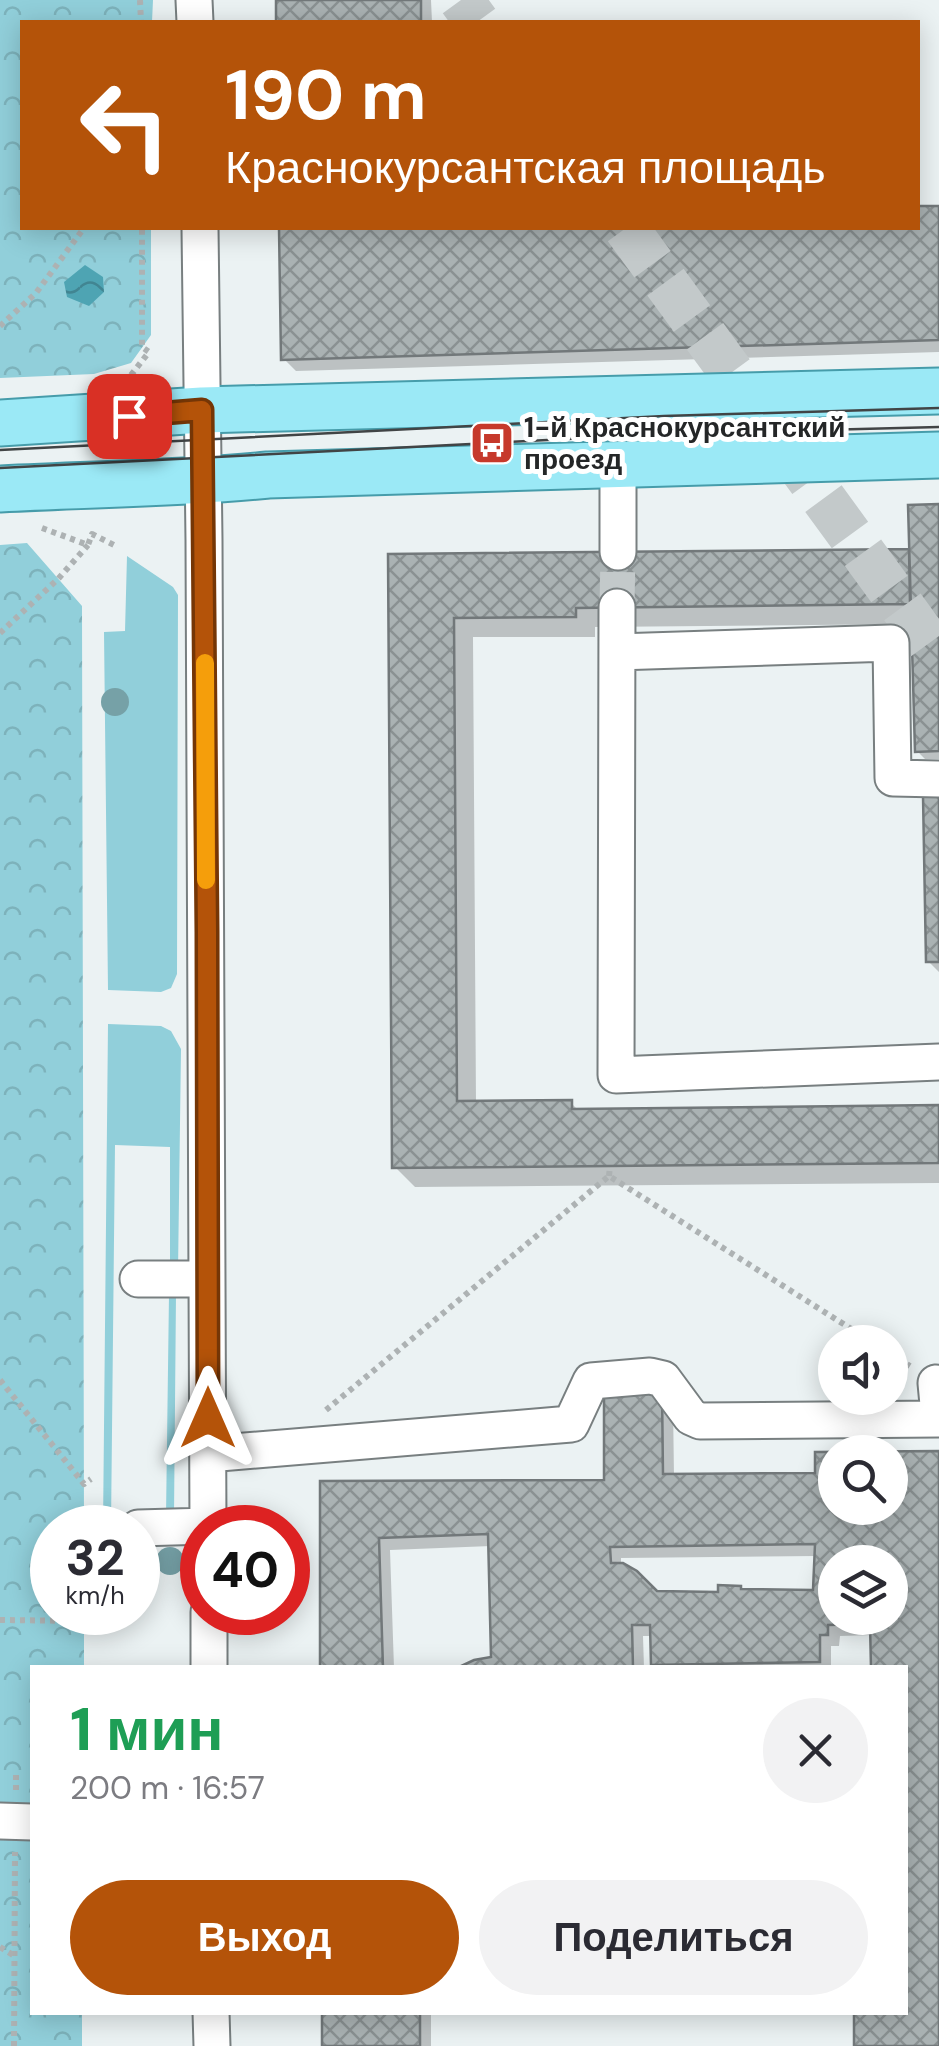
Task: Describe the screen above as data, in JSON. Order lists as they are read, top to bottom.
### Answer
{
  "places": {
    "bus stop": ["1-й Краснокурсантский проезд"]
  },
  "page": {
    "turn": ["190 m", "Краснокурсантская площадь"],
    "speed": "32 km/h",
    "limit": "40",
    "heading": ["1 мин", "200 m · 16:57"],
    "buttons": ["Выход", "Поделиться"]
  }
}
